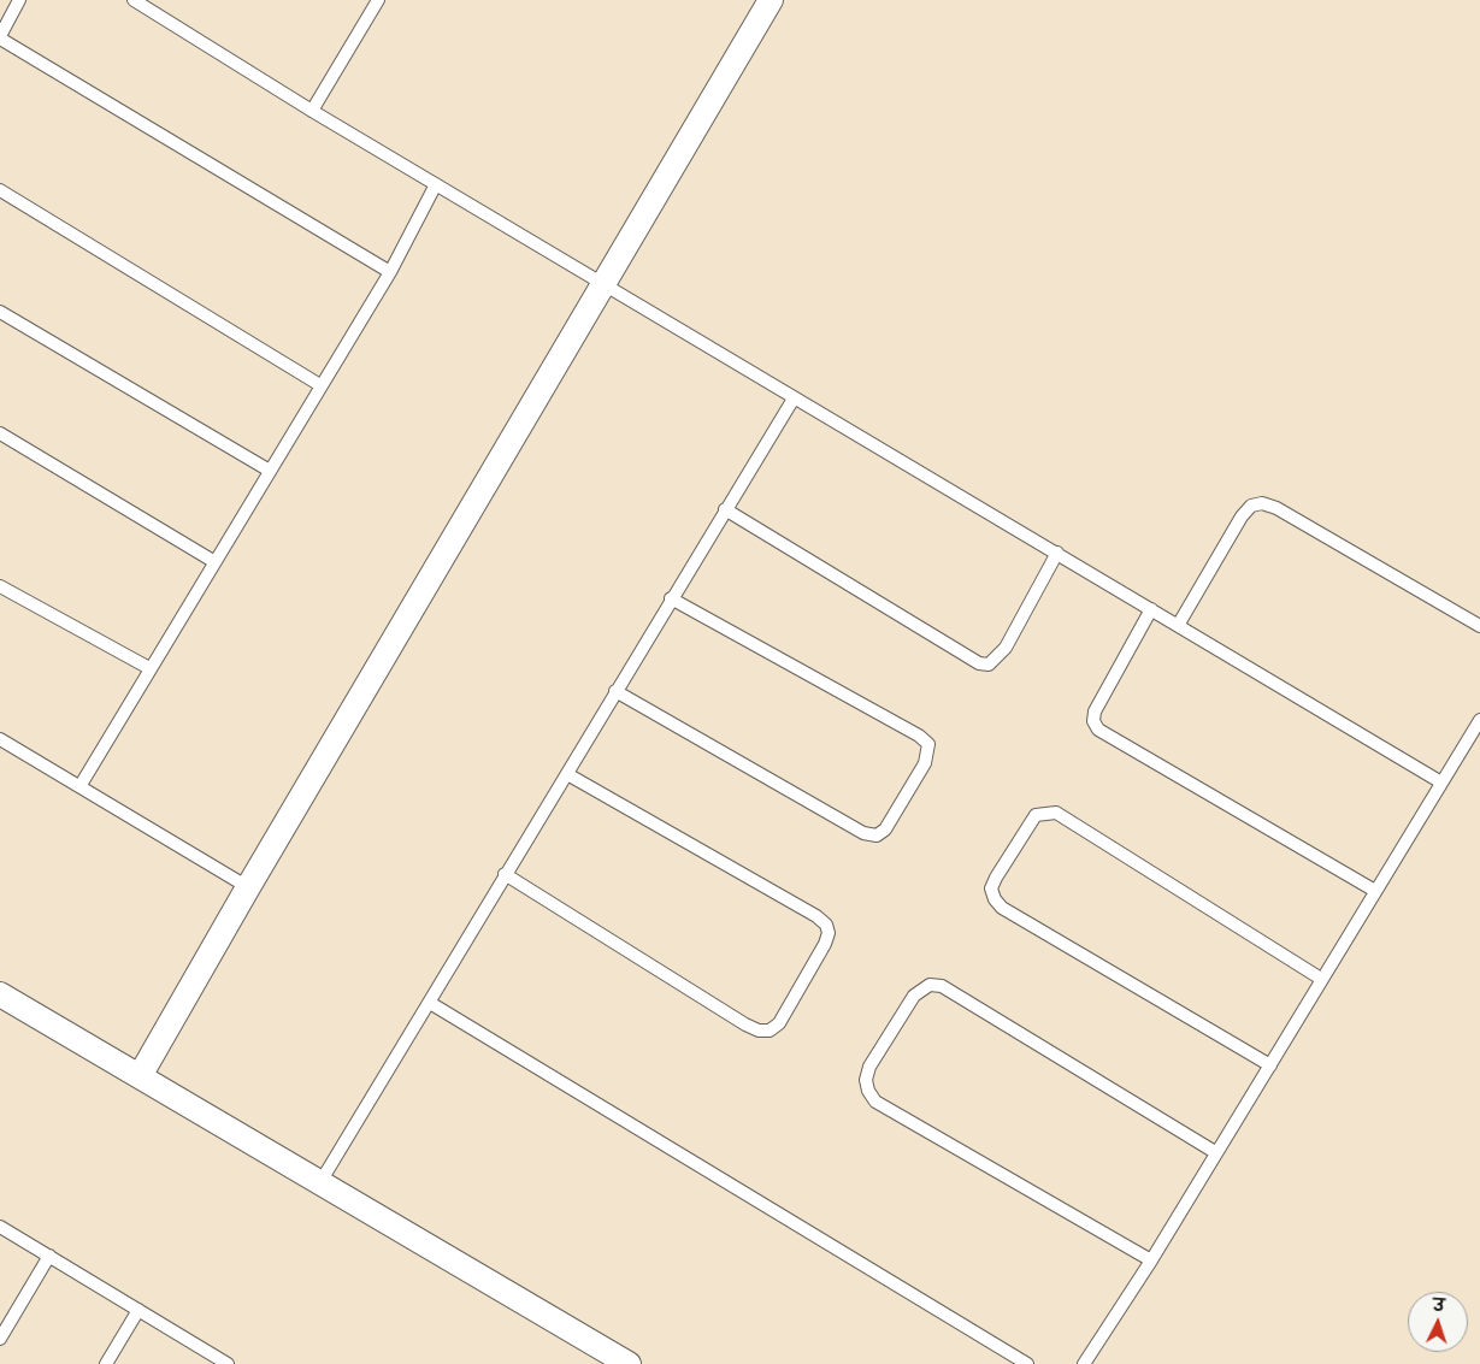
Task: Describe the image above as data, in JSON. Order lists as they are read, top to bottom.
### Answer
{
  "north": "top"
}
